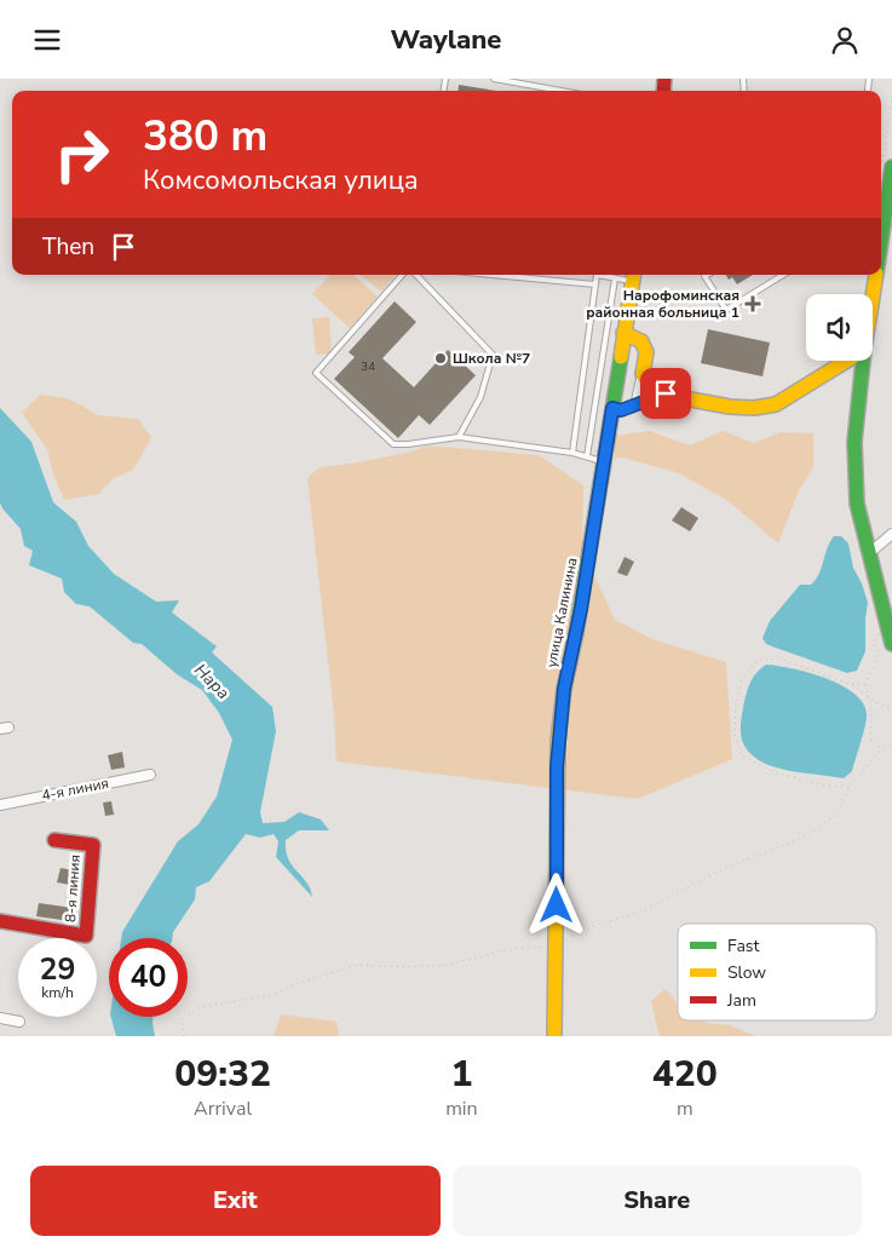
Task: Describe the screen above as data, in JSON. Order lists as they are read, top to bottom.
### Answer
{
  "streets": {
    "street": ["улица Калинина", "4-я линия", "8-я линия"]
  },
  "water": ["Нара"],
  "places": {
    "health": ["Нарофоминская районная больница 1"],
    "other": ["Школа №7"]
  },
  "house_numbers": ["34"],
  "legend": ["Fast", "Slow", "Jam"],
  "page": {
    "header": "Waylane",
    "turn": ["380 m", "Комсомольская улица"],
    "then": "Then",
    "speed": "29 km/h",
    "limit": "40",
    "eta": [
      "09:32",
      "Arrival",
      "1",
      "min",
      "420",
      "m"
    ],
    "buttons": ["Exit", "Share"]
  }
}
